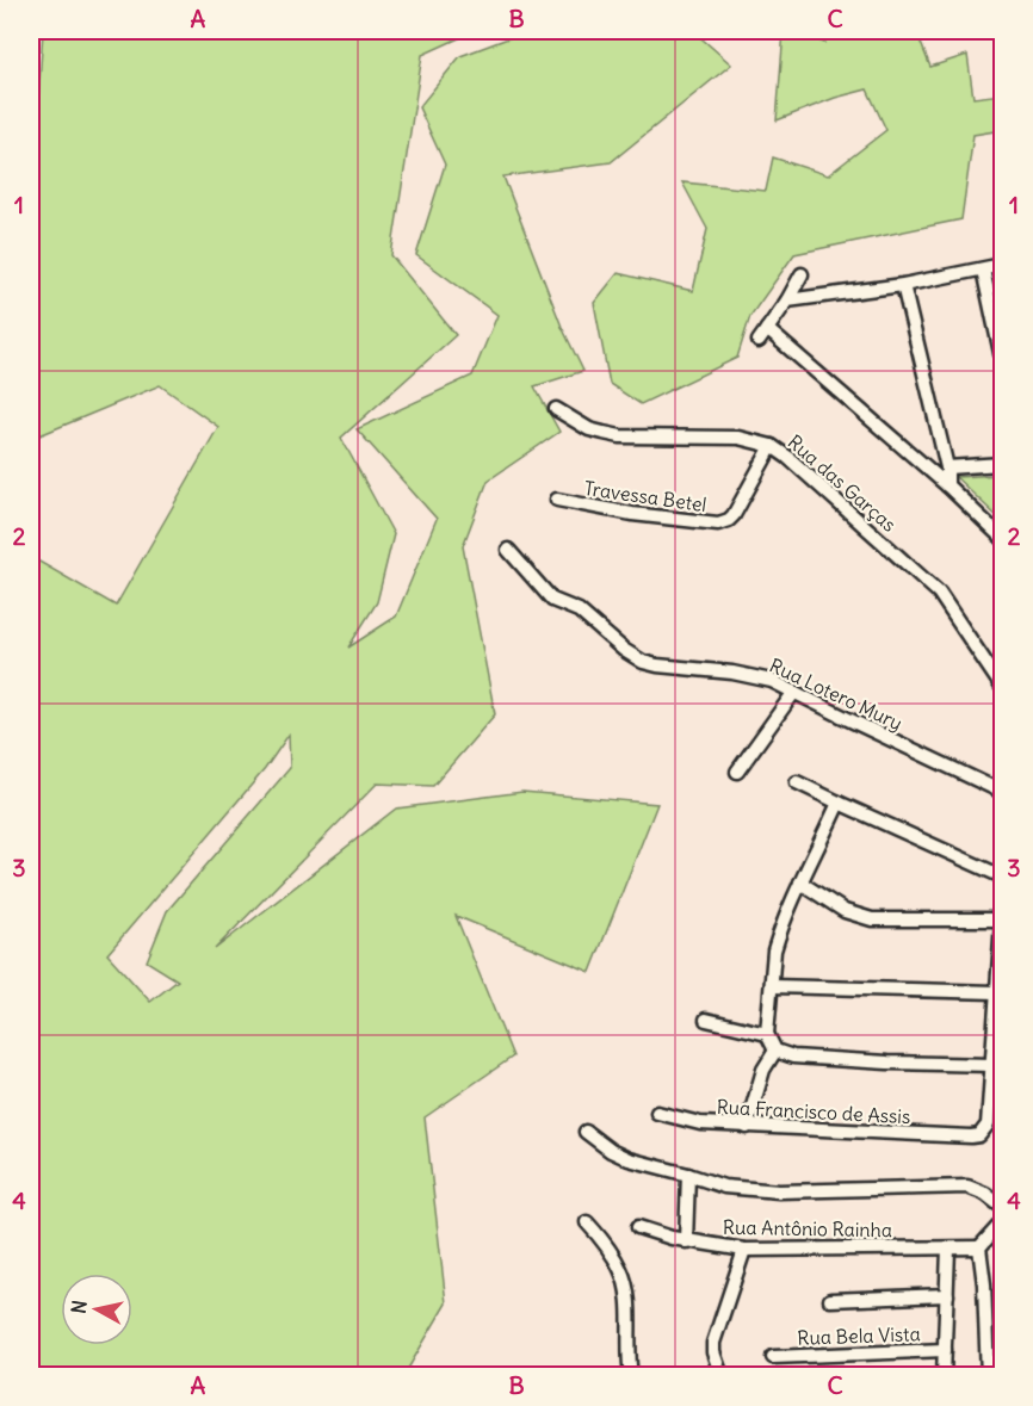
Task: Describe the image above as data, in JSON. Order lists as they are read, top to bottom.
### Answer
{
  "streets": {
    "street": [
      "Rua das Garças",
      "Travessa Betel",
      "Rua Lotero Mury",
      "Rua Francisco de Assis",
      "Rua Antônio Rainha",
      "Rua Bela Vista"
    ]
  },
  "crossings": [
    ["Rua das Garças", "Travessa Betel"]
  ],
  "north": "left",
  "grid": {
    "columns": ["A", "B", "C"],
    "rows": [
      "1",
      "2",
      "3",
      "4"
    ]
  }
}
